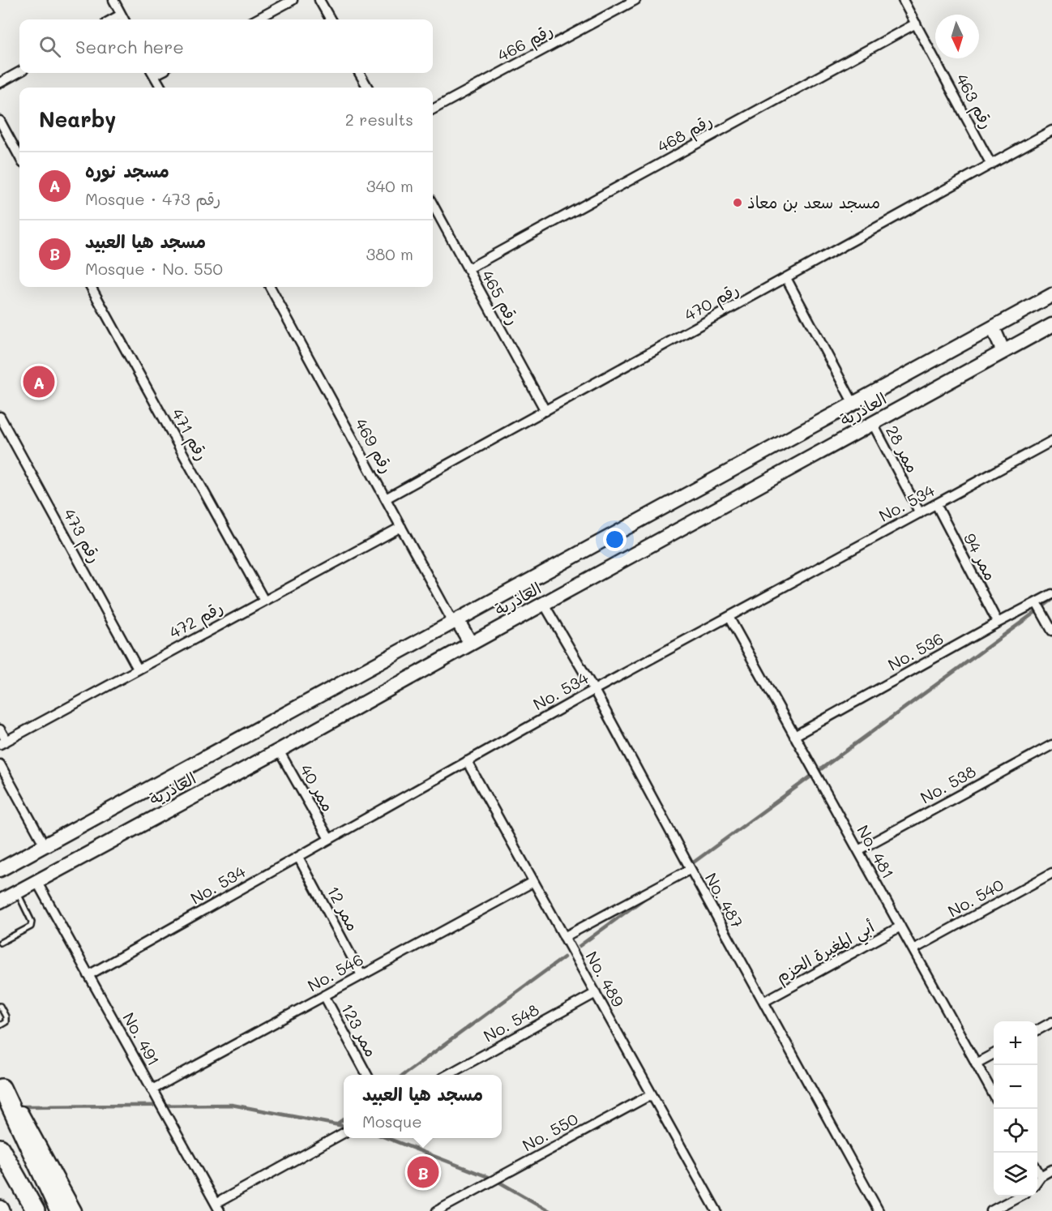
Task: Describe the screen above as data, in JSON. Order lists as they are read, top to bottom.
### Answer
{
  "streets": {
    "street": [
      "رقم 466",
      "رقم 463",
      "رقم 468",
      "رقم 465",
      "رقم 470",
      "العاذرية",
      "رقم 471",
      "رقم 469",
      "ممر 28",
      "No. 534",
      "رقم 473",
      "ممر 94",
      "رقم 472",
      "No. 536",
      "No. 538",
      "ممر 40",
      "No. 481",
      "No. 540",
      "No. 487",
      "ممر 12",
      "أبي المغيرة الحزم",
      "No. 546",
      "No. 489",
      "No. 548",
      "ممر 123",
      "No. 491",
      "No. 550"
    ]
  },
  "crossings": [
    ["رقم 463", "رقم 468"],
    ["رقم 463", "رقم 470"],
    ["رقم 468", "رقم 465"],
    ["رقم 465", "رقم 470"],
    ["رقم 470", "رقم 469"],
    ["العاذرية", "رقم 469"],
    ["العاذرية", "ممر 28"],
    ["العاذرية", "ممر 40"],
    ["العاذرية", "No. 487"],
    ["العاذرية", "No. 491"],
    ["رقم 471", "رقم 472"],
    ["رقم 469", "رقم 472"],
    ["ممر 28", "No. 534"],
    ["No. 534", "ممر 94"],
    ["No. 534", "ممر 40"],
    ["No. 534", "No. 481"],
    ["No. 534", "No. 487"],
    ["No. 534", "ممر 12"],
    ["No. 534", "No. 489"],
    ["No. 534", "No. 491"],
    ["رقم 473", "رقم 472"],
    ["ممر 94", "No. 536"],
    ["No. 536", "No. 481"],
    ["No. 538", "No. 481"],
    ["No. 481", "No. 540"],
    ["No. 481", "أبي المغيرة الحزم"],
    ["No. 487", "أبي المغيرة الحزم"],
    ["ممر 12", "No. 546"],
    ["No. 546", "No. 489"],
    ["No. 546", "ممر 123"],
    ["No. 546", "No. 491"],
    ["No. 489", "No. 548"],
    ["No. 489", "No. 550"]
  ],
  "places": ["مسجد سعد بن معاذ"],
  "north": "bottom",
  "page": {
    "search": "Search here",
    "heading": ["Nearby", "2 results"],
    "list": [
      {
        "mark": "A",
        "name": "مسجد نوره",
        "note": "Mosque · رقم 473",
        "value": "340 m"
      },
      {
        "mark": "B",
        "name": "مسجد هيا العبيد",
        "note": "Mosque · No. 550",
        "value": "380 m"
      }
    ],
    "pins": ["A", "B"],
    "map_buttons": ["+", "−"],
    "popup": ["مسجد هيا العبيد", "Mosque"]
  }
}
